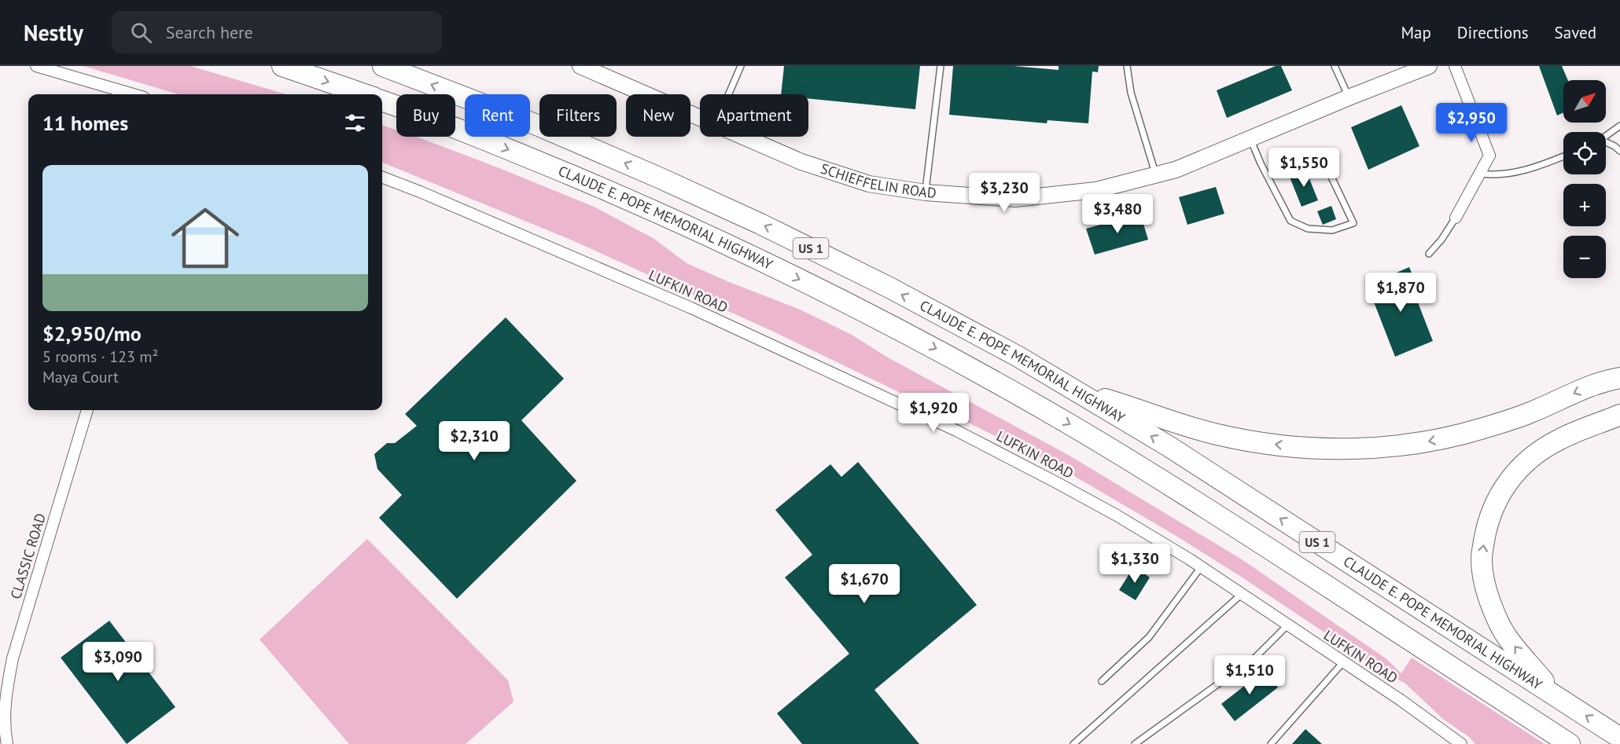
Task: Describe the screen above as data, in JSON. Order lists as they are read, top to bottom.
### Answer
{
  "streets": {
    "highway": ["CLAUDE E. POPE MEMORIAL HIGHWAY", "US 1"],
    "street": ["SCHIEFFELIN ROAD", "LUFKIN ROAD", "CLASSIC ROAD"]
  },
  "north": "top right",
  "page": {
    "header": "Nestly",
    "search": "Search here",
    "nav": ["Map", "Directions", "Saved"],
    "map_buttons": ["+", "−"],
    "chip": [
      "Buy",
      "Rent",
      "Filters",
      "New",
      "Apartment"
    ],
    "heading": "11 homes",
    "price": [
      "$2,950",
      "$1,550",
      "$3,230",
      "$3,480",
      "$1,870",
      "$1,920",
      "$2,310",
      "$1,330",
      "$1,670",
      "$3,090",
      "$1,510"
    ],
    "list": [
      {
        "name": "$2,950/mo",
        "note": "5 rooms · 123 m² · Maya Court"
      }
    ]
  }
}
